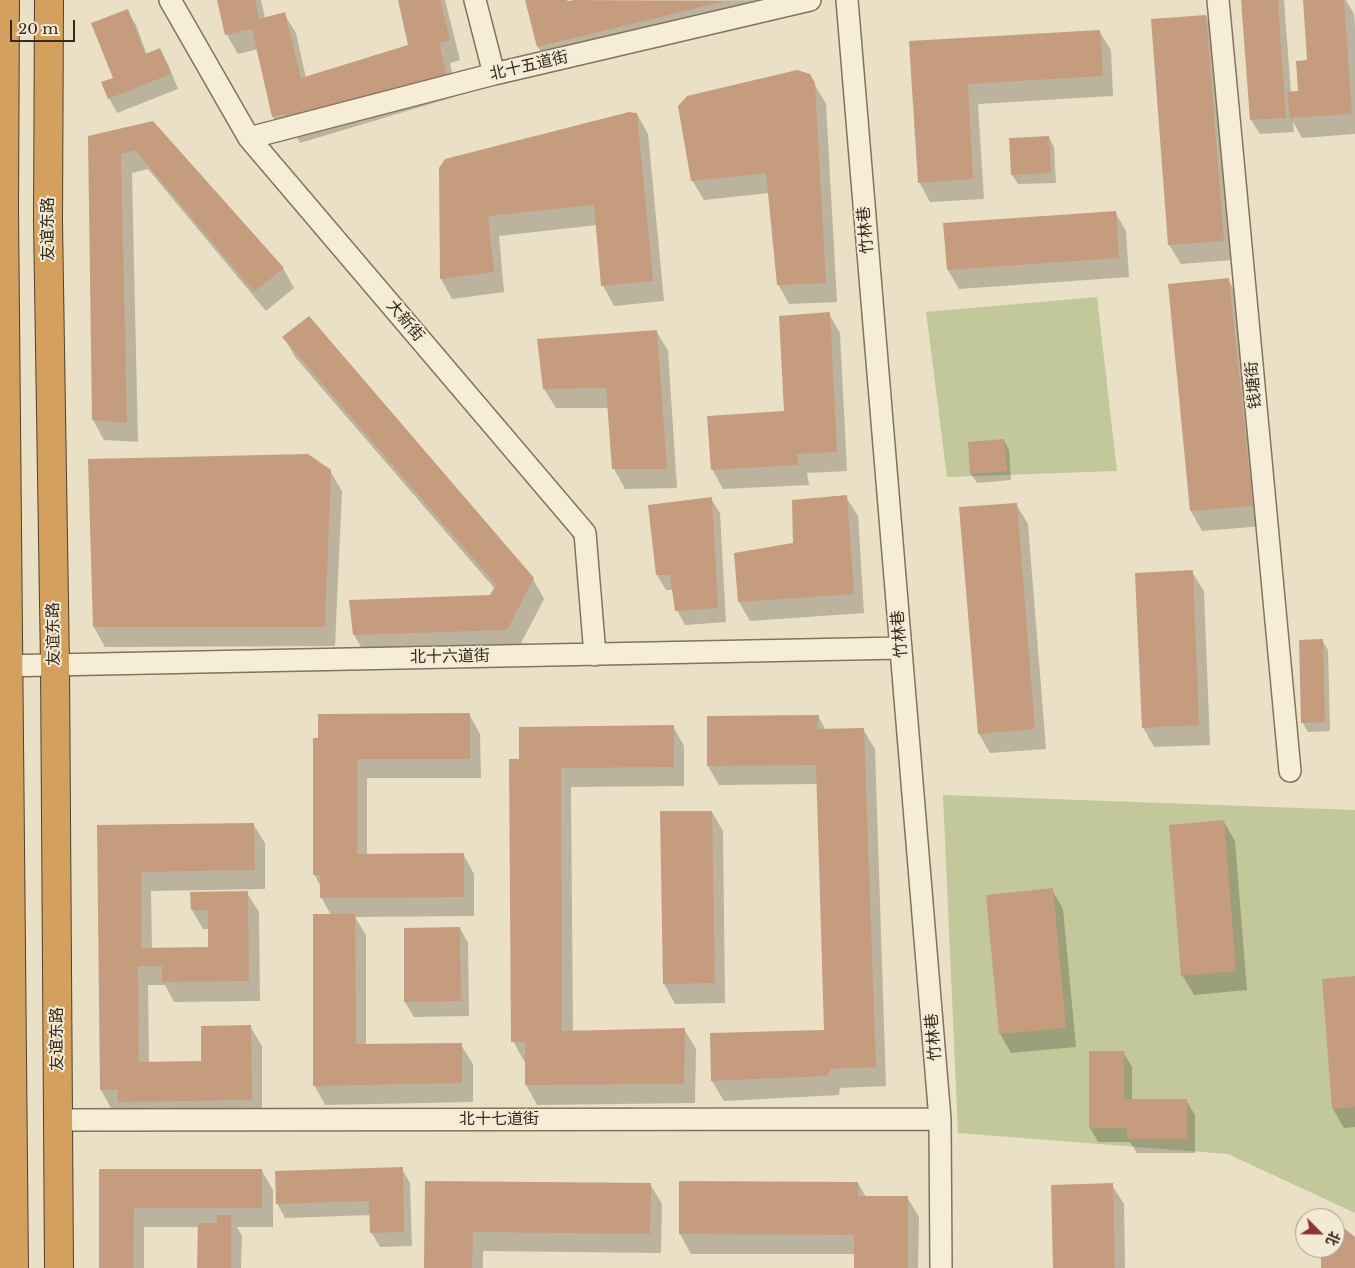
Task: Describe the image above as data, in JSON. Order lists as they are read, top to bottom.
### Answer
{
  "streets": {
    "highway": ["友谊东路"],
    "street": [
      "北十五道街",
      "竹林巷",
      "大新街",
      "钱塘街",
      "北十六道街",
      "北十七道街"
    ]
  },
  "crossings": [
    ["北十五道街", "大新街"],
    ["友谊东路", "北十六道街"],
    ["友谊东路", "北十七道街"],
    ["竹林巷", "北十六道街"],
    ["竹林巷", "北十七道街"],
    ["大新街", "北十六道街"]
  ],
  "scale_bar": "20 m",
  "north": "bottom right"
}
